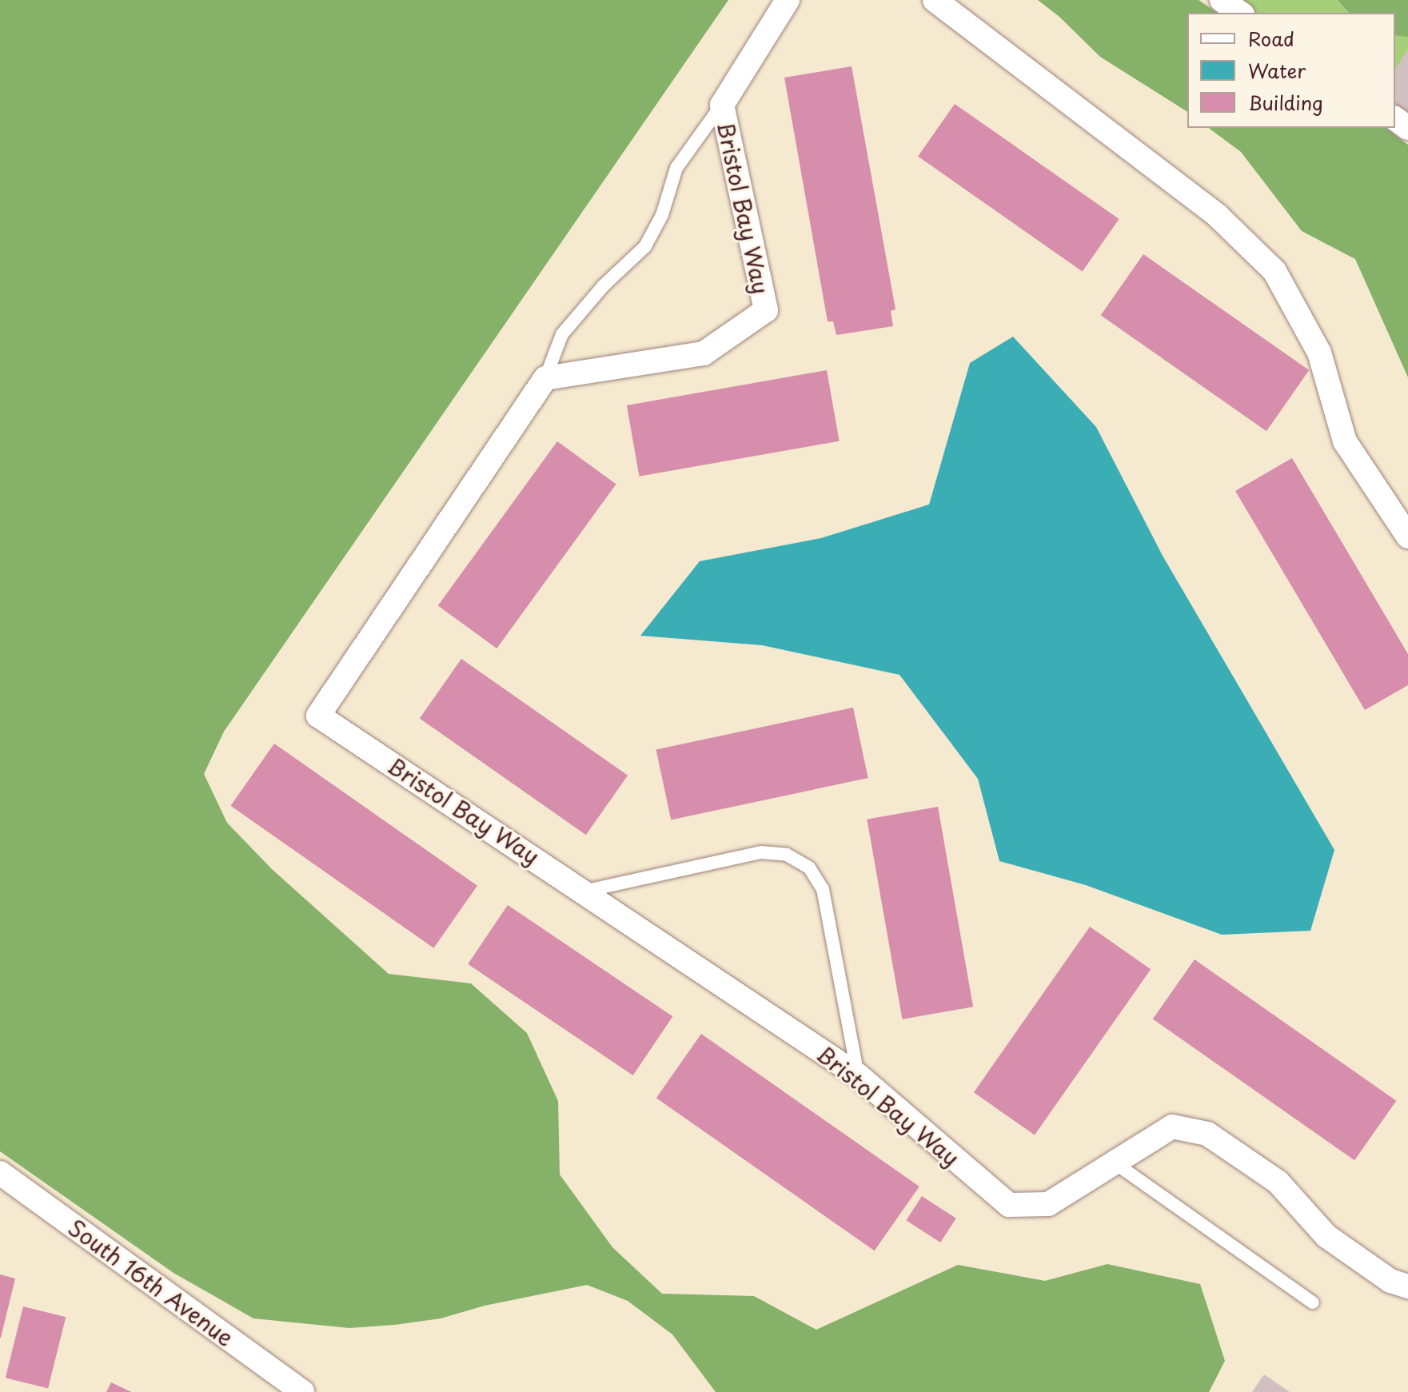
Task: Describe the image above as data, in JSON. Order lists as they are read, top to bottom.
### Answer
{
  "streets": {
    "street": ["Bristol Bay Way", "South 16th Avenue"]
  },
  "legend": ["Road", "Water", "Building"]
}
